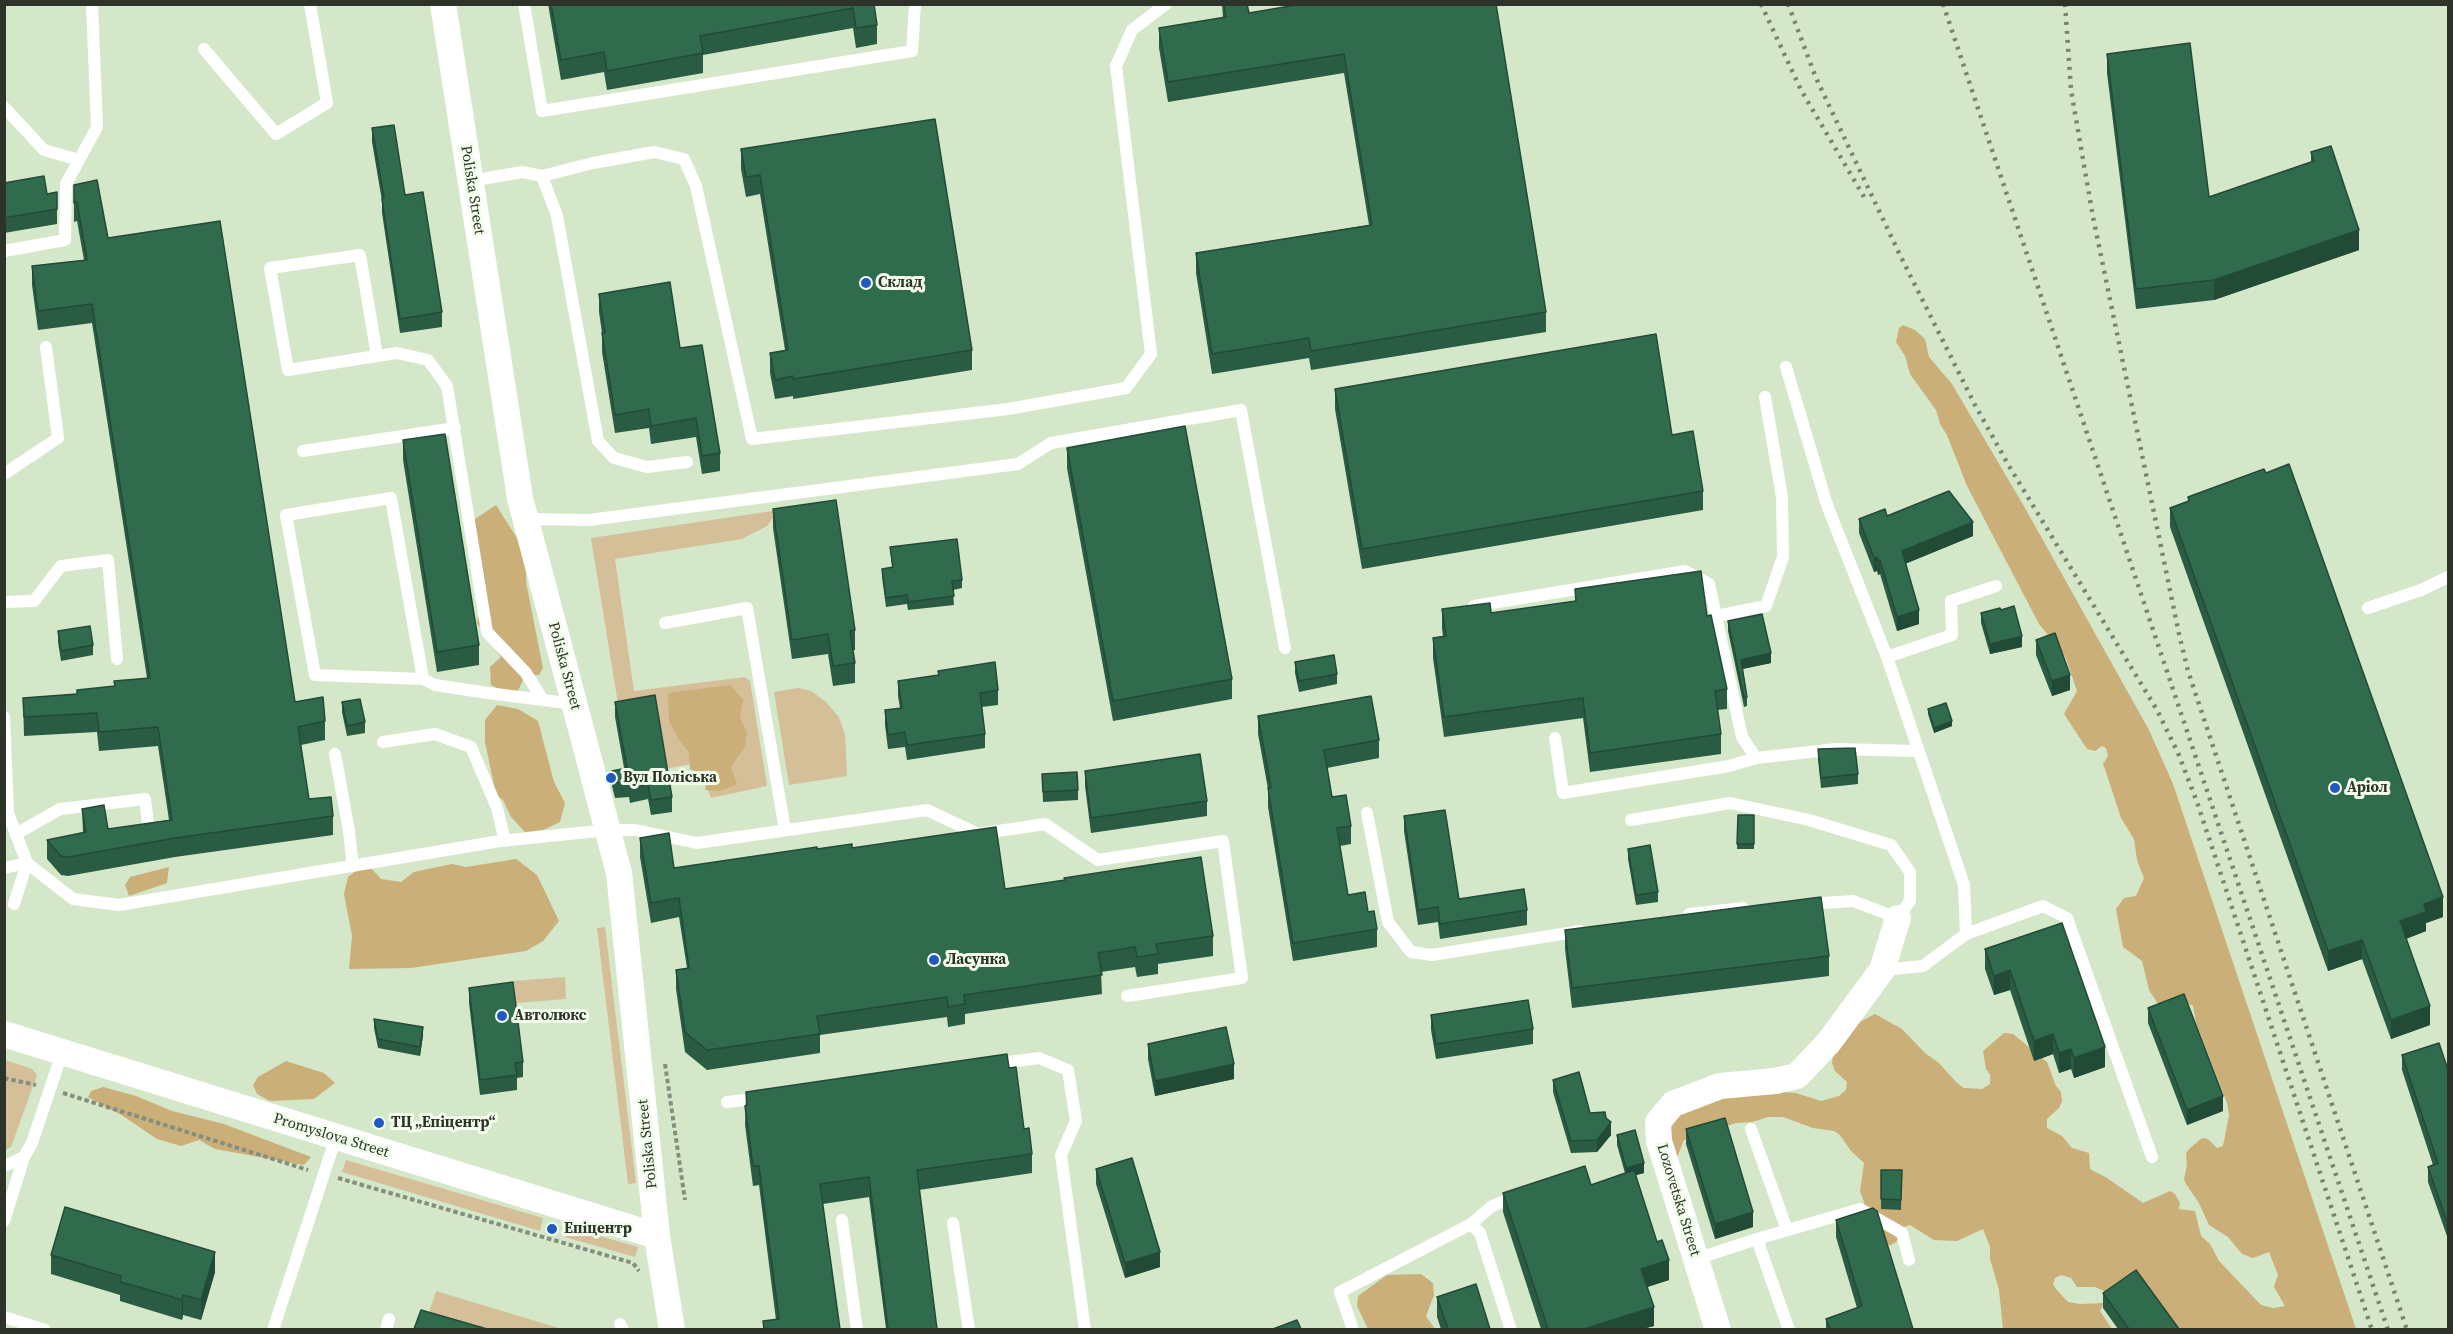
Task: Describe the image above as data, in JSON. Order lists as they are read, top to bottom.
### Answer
{
  "streets": {
    "street": ["Poliska Street", "Promyslova Street", "Lozovetska Street"]
  },
  "crossings": [
    ["Poliska Street", "Promyslova Street"]
  ],
  "places": [
    "Склад",
    "Вул Поліська",
    "Аріол",
    "Ласунка",
    "Автолюкс",
    "ТЦ „Епіцентр“",
    "Епіцентр"
  ]
}
